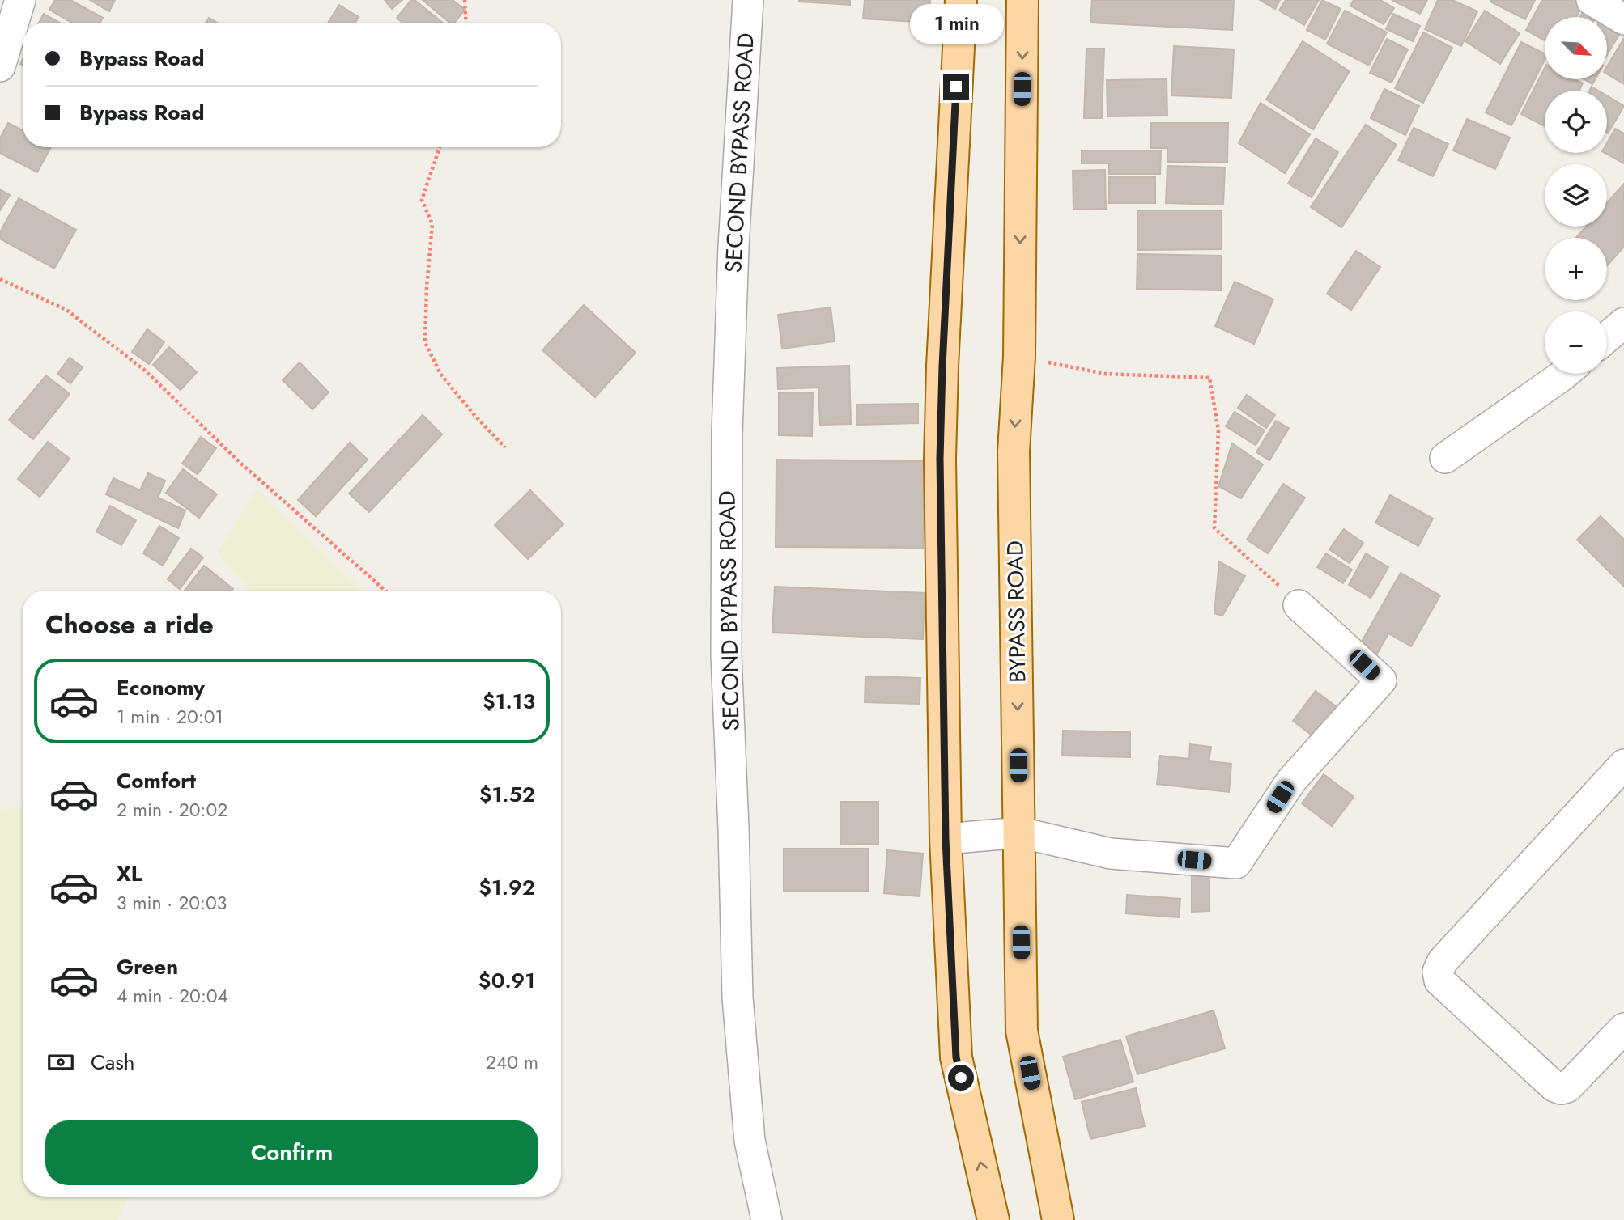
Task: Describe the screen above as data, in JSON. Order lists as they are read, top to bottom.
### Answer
{
  "streets": {
    "main road": ["BYPASS ROAD"],
    "street": ["SECOND BYPASS ROAD"]
  },
  "north": "bottom right",
  "page": {
    "bubble": "1 min",
    "map_buttons": ["+", "−"],
    "banner": ["Bypass Road", "Bypass Road"],
    "heading": "Choose a ride",
    "list": [
      {
        "name": "Economy",
        "note": "1 min · 20:01",
        "value": "$1.13"
      },
      {
        "name": "Comfort",
        "note": "2 min · 20:02",
        "value": "$1.52"
      },
      {
        "name": "XL",
        "note": "3 min · 20:03",
        "value": "$1.92"
      },
      {
        "name": "Green",
        "note": "4 min · 20:04",
        "value": "$0.91"
      }
    ],
    "pay": ["Cash", "240 m"],
    "buttons": "Confirm"
  }
}
